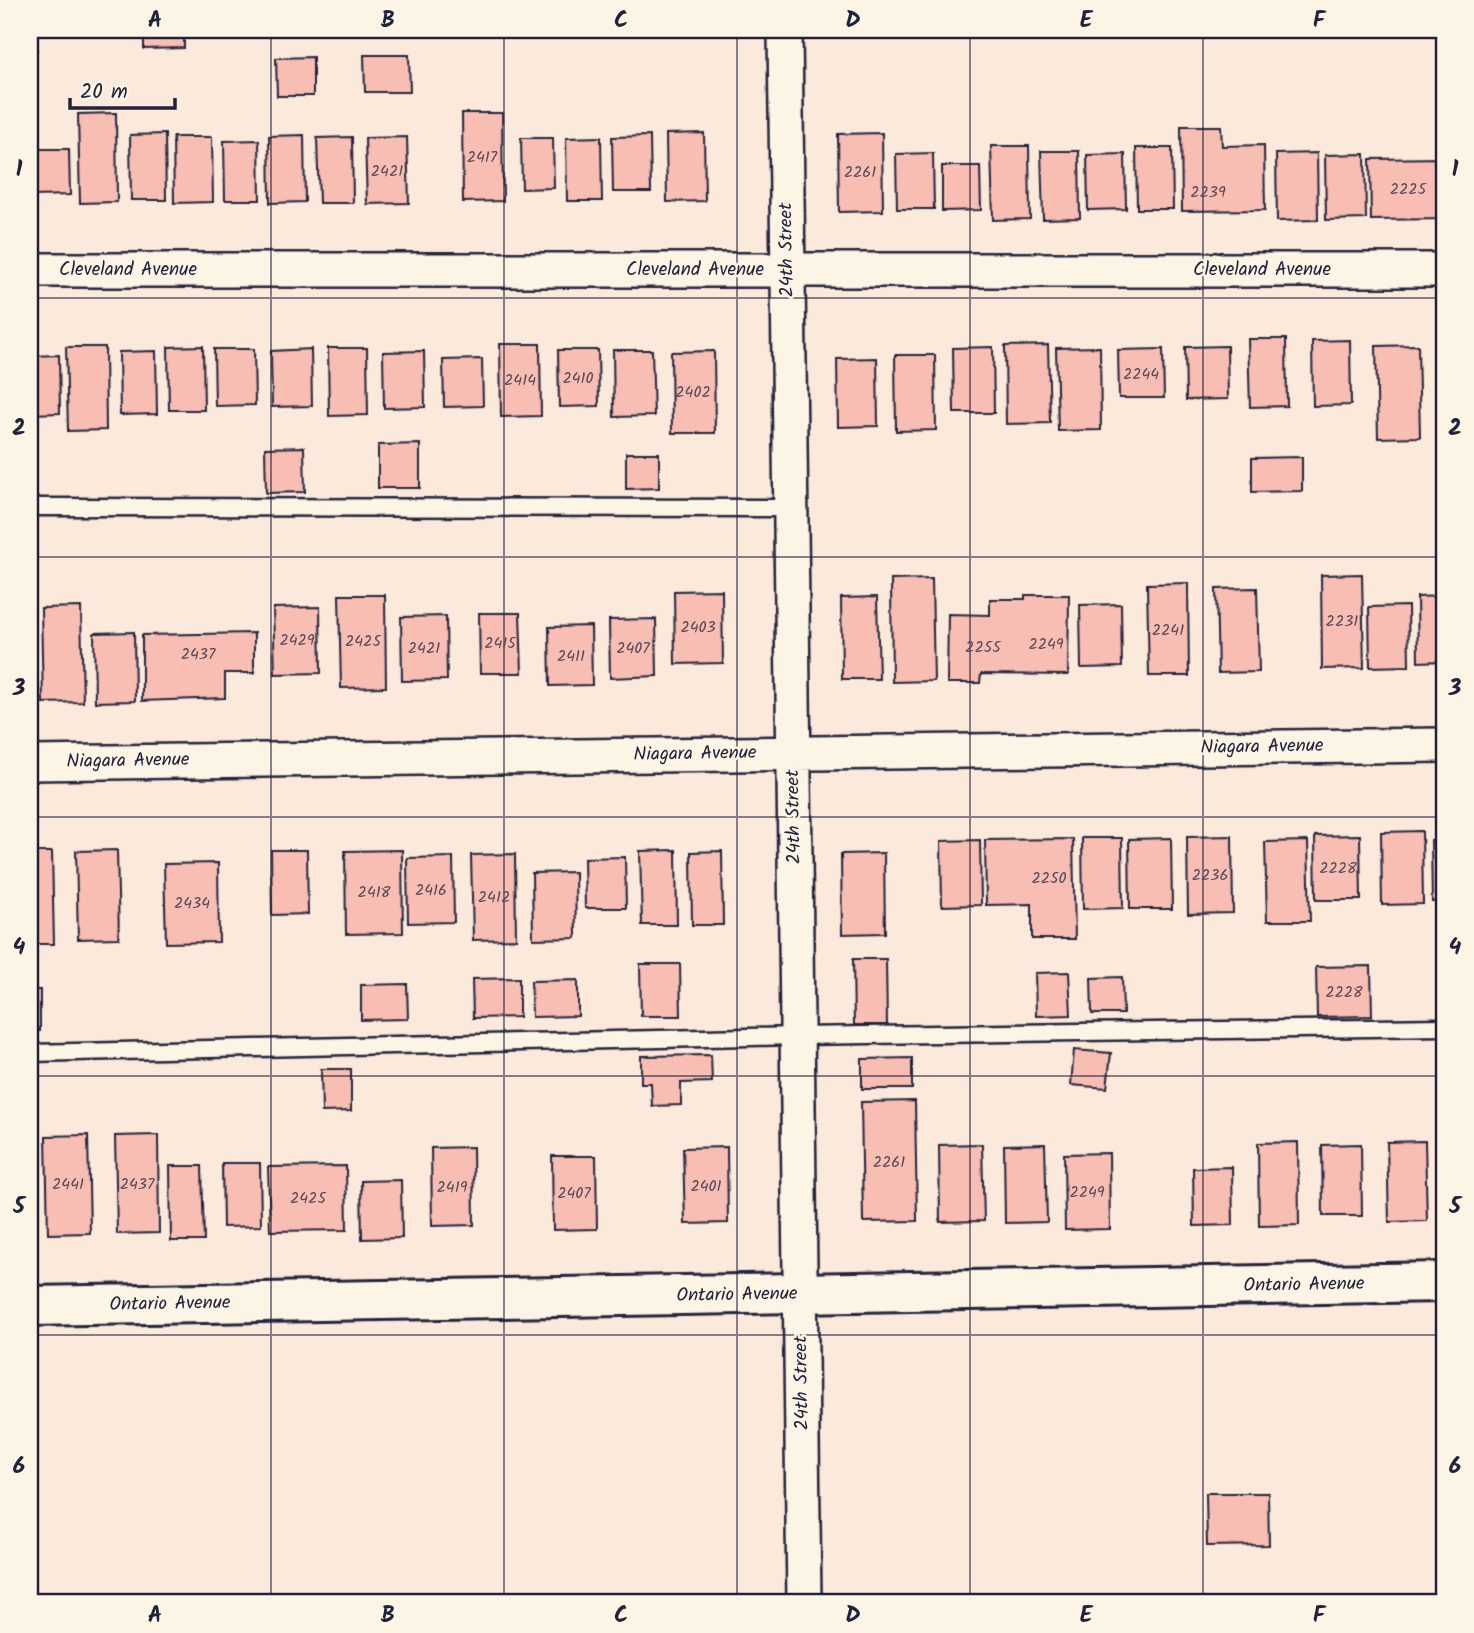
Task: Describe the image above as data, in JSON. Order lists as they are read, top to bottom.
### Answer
{
  "streets": {
    "main road": ["Ontario Avenue"],
    "street": ["24th Street", "Cleveland Avenue", "Niagara Avenue"]
  },
  "crossings": [
    ["24th Street", "Cleveland Avenue"],
    ["24th Street", "Niagara Avenue"],
    ["24th Street", "Ontario Avenue"]
  ],
  "house_numbers": [
    "2417",
    "2421",
    "2261",
    "2225",
    "2239",
    "2244",
    "2410",
    "2414",
    "2402",
    "2231",
    "2403",
    "2241",
    "2429",
    "2425",
    "2415",
    "2249",
    "2255",
    "2421",
    "2407",
    "2437",
    "2411",
    "2228",
    "2236",
    "2250",
    "2416",
    "2418",
    "2412",
    "2434",
    "2228",
    "2261",
    "2441",
    "2437",
    "2401",
    "2419",
    "2249",
    "2407",
    "2425"
  ],
  "scale_bar": "20 m",
  "grid": {
    "columns": [
      "A",
      "B",
      "C",
      "D",
      "E",
      "F"
    ],
    "rows": [
      "1",
      "2",
      "3",
      "4",
      "5",
      "6"
    ]
  }
}
